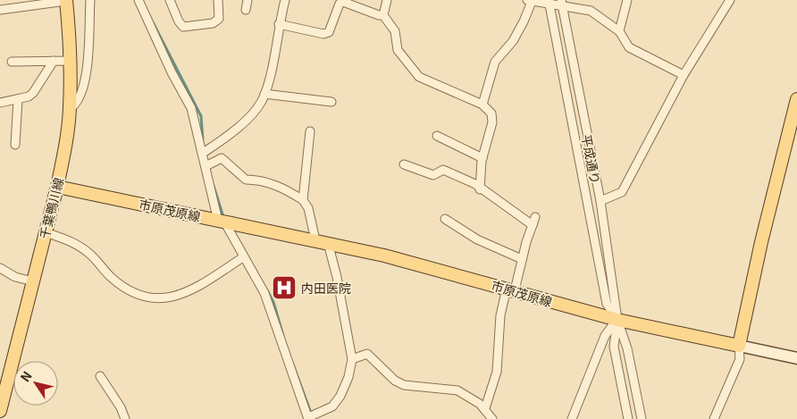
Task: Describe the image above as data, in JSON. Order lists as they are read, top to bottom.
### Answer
{
  "streets": {
    "main road": ["千葉鴨川線", "市原茂原線"],
    "street": ["平成通り"]
  },
  "crossings": [
    ["平成通り", "市原茂原線"],
    ["千葉鴨川線", "市原茂原線"]
  ],
  "places": {
    "hospital": ["内田医院"]
  },
  "north": "top left"
}
